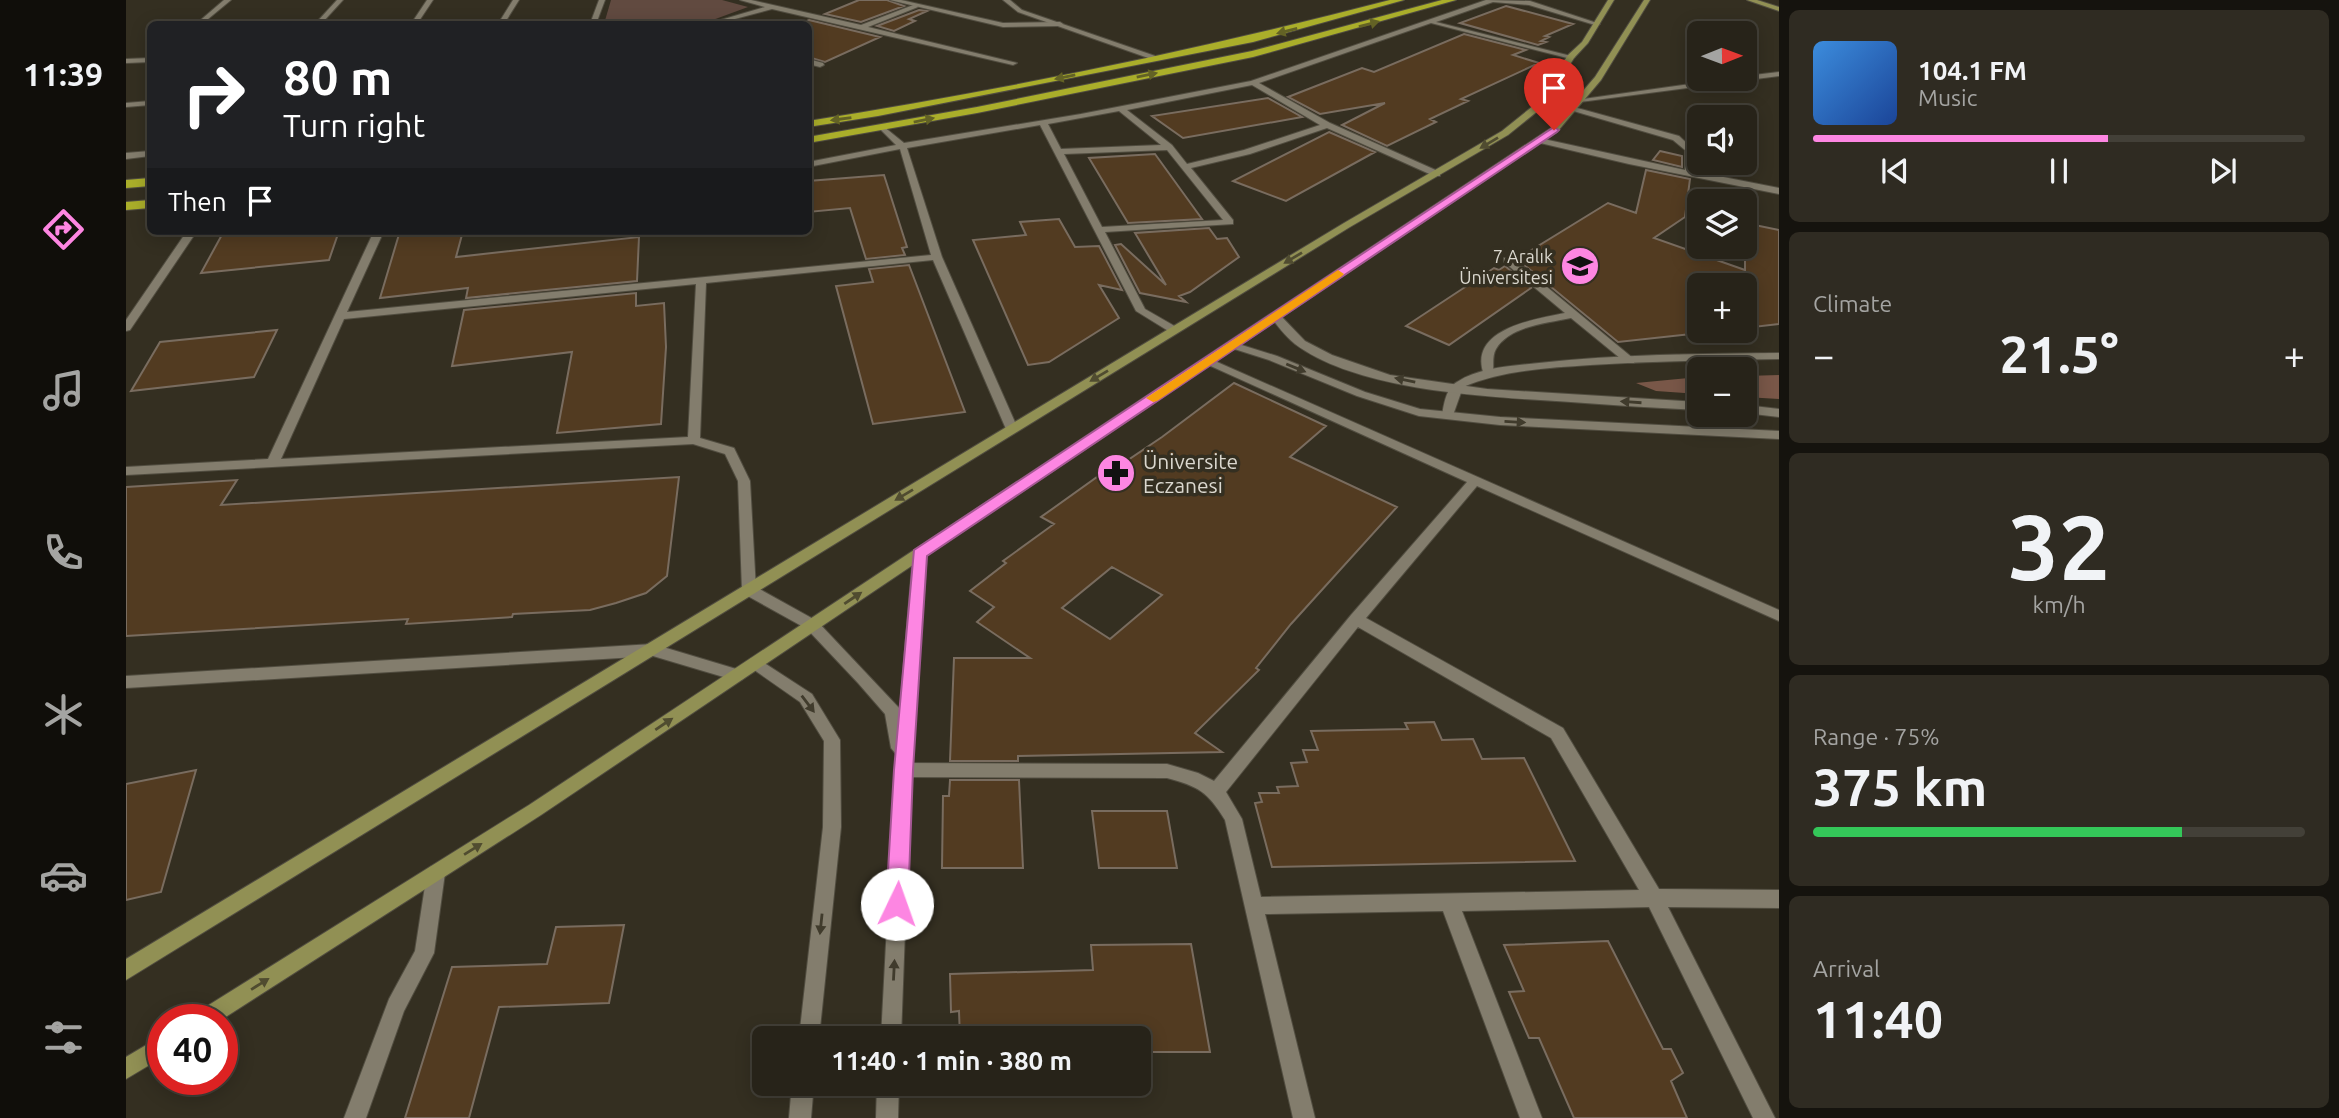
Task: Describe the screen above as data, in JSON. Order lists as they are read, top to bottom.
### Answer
{
  "places": {
    "school or university": ["7 Aralık Üniversitesi"],
    "pharmacy": ["Üniversite Eczanesi"]
  },
  "north": "right",
  "page": {
    "tabs": "11:39",
    "map_buttons": ["+", "−"],
    "turn": ["80 m", "Turn right"],
    "song": ["104.1 FM", "Music"],
    "then": "Then",
    "tile": [
      "Climate",
      ["32", "km/h"],
      ["Range · 75%", "375 km"],
      ["Arrival", "11:40"]
    ],
    "heat": ["−", "21.5°", "+"],
    "limit": "40",
    "trip": "11:40 · 1 min · 380 m"
  }
}
